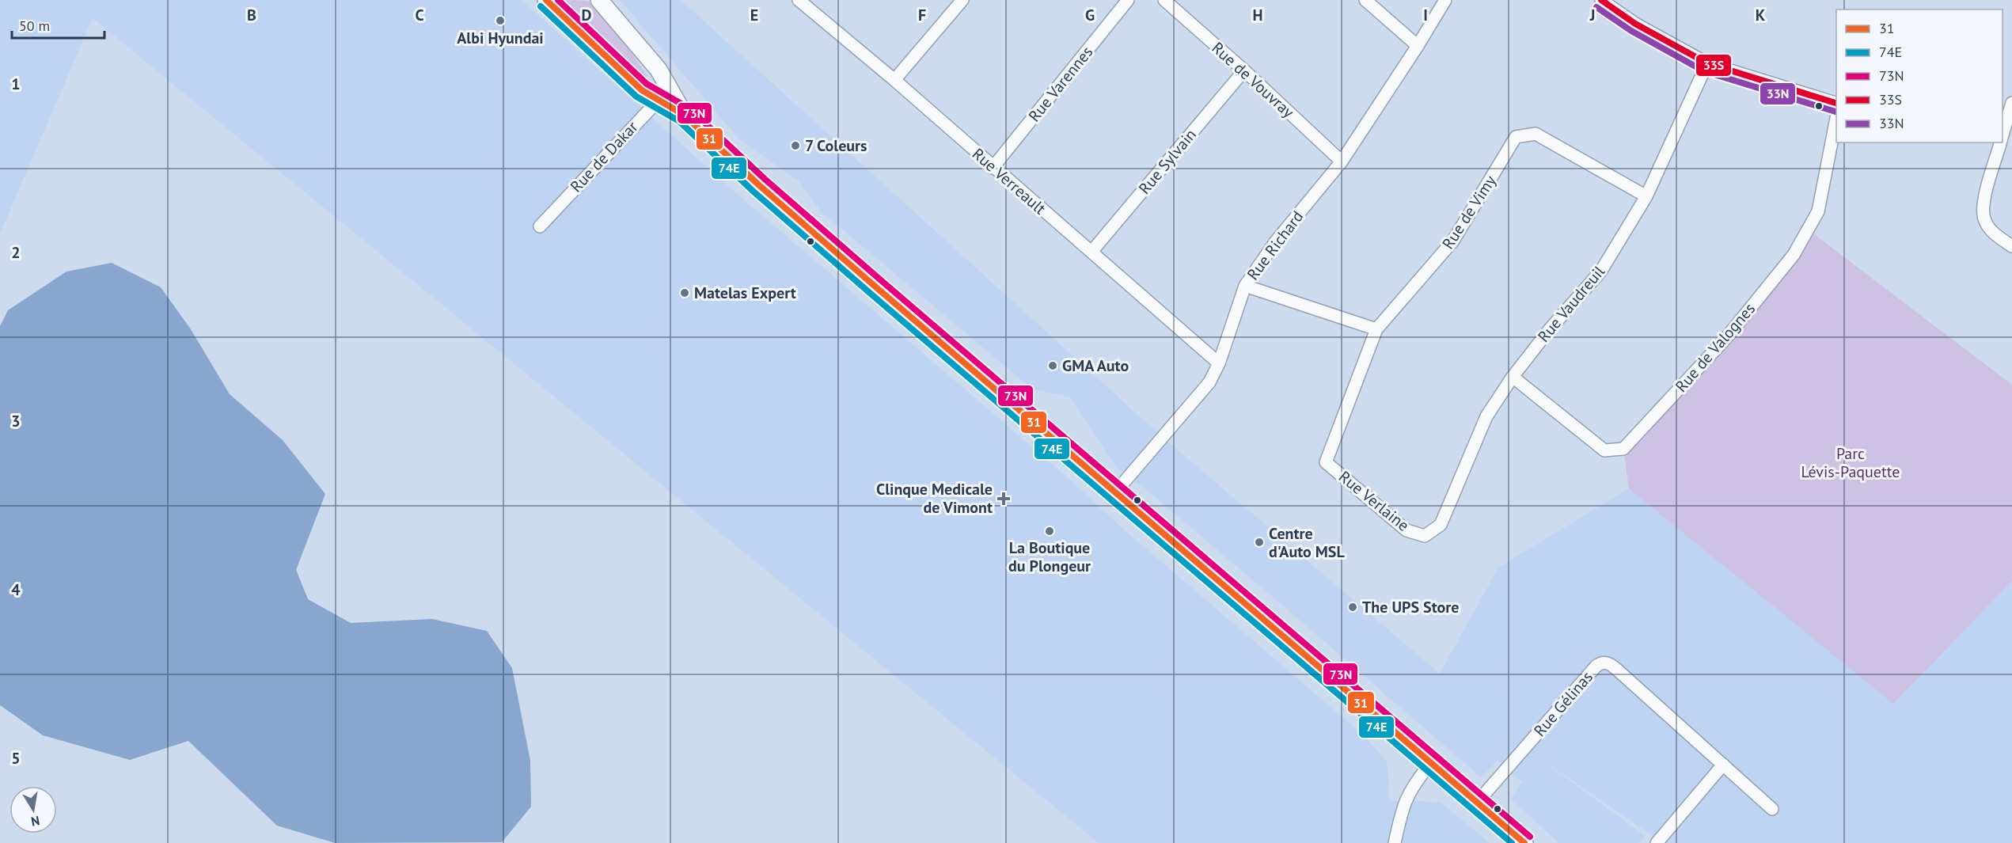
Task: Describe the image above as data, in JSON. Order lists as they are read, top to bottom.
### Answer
{
  "streets": {
    "street": [
      "Rue de Vouvray",
      "Rue Varennes",
      "Rue de Dakar",
      "Rue Sylvain",
      "Rue Verreault",
      "Rue de Vimy",
      "Rue Richard",
      "Rue Vaudreuil",
      "Rue de Valognes",
      "Rue Verlaine",
      "Rue Gélinas"
    ]
  },
  "crossings": [
    ["Rue de Vouvray", "Rue Sylvain"],
    ["Rue de Vouvray", "Rue Richard"],
    ["Rue Varennes", "Rue Verreault"],
    ["Rue Sylvain", "Rue Verreault"],
    ["Rue Verreault", "Rue Richard"],
    ["Rue de Vimy", "Rue Vaudreuil"],
    ["Rue de Vimy", "Rue Verlaine"],
    ["Rue Vaudreuil", "Rue de Valognes"],
    ["Rue Vaudreuil", "Rue Verlaine"]
  ],
  "parks": ["Parc Lévis-Paquette"],
  "places": {
    "other": [
      "Albi Hyundai",
      "7 Coleurs",
      "Matelas Expert",
      "GMA Auto",
      "La Boutique du Plongeur",
      "Centre d'Auto MSL",
      "The UPS Store"
    ],
    "health": ["Clinque Medicale de Vimont"]
  },
  "lines": [
    "transit line 31",
    "transit line 73N",
    "transit line 33S",
    "transit line 74E",
    "transit line 33N"
  ],
  "legend": [
    "31",
    "74E",
    "73N",
    "33S",
    "33N"
  ],
  "scale_bar": "50 m",
  "north": "bottom",
  "grid": {
    "columns": [
      "B",
      "C",
      "D",
      "E",
      "F",
      "G",
      "H",
      "I",
      "J",
      "K"
    ],
    "rows": [
      "1",
      "2",
      "3",
      "4",
      "5"
    ]
  }
}
